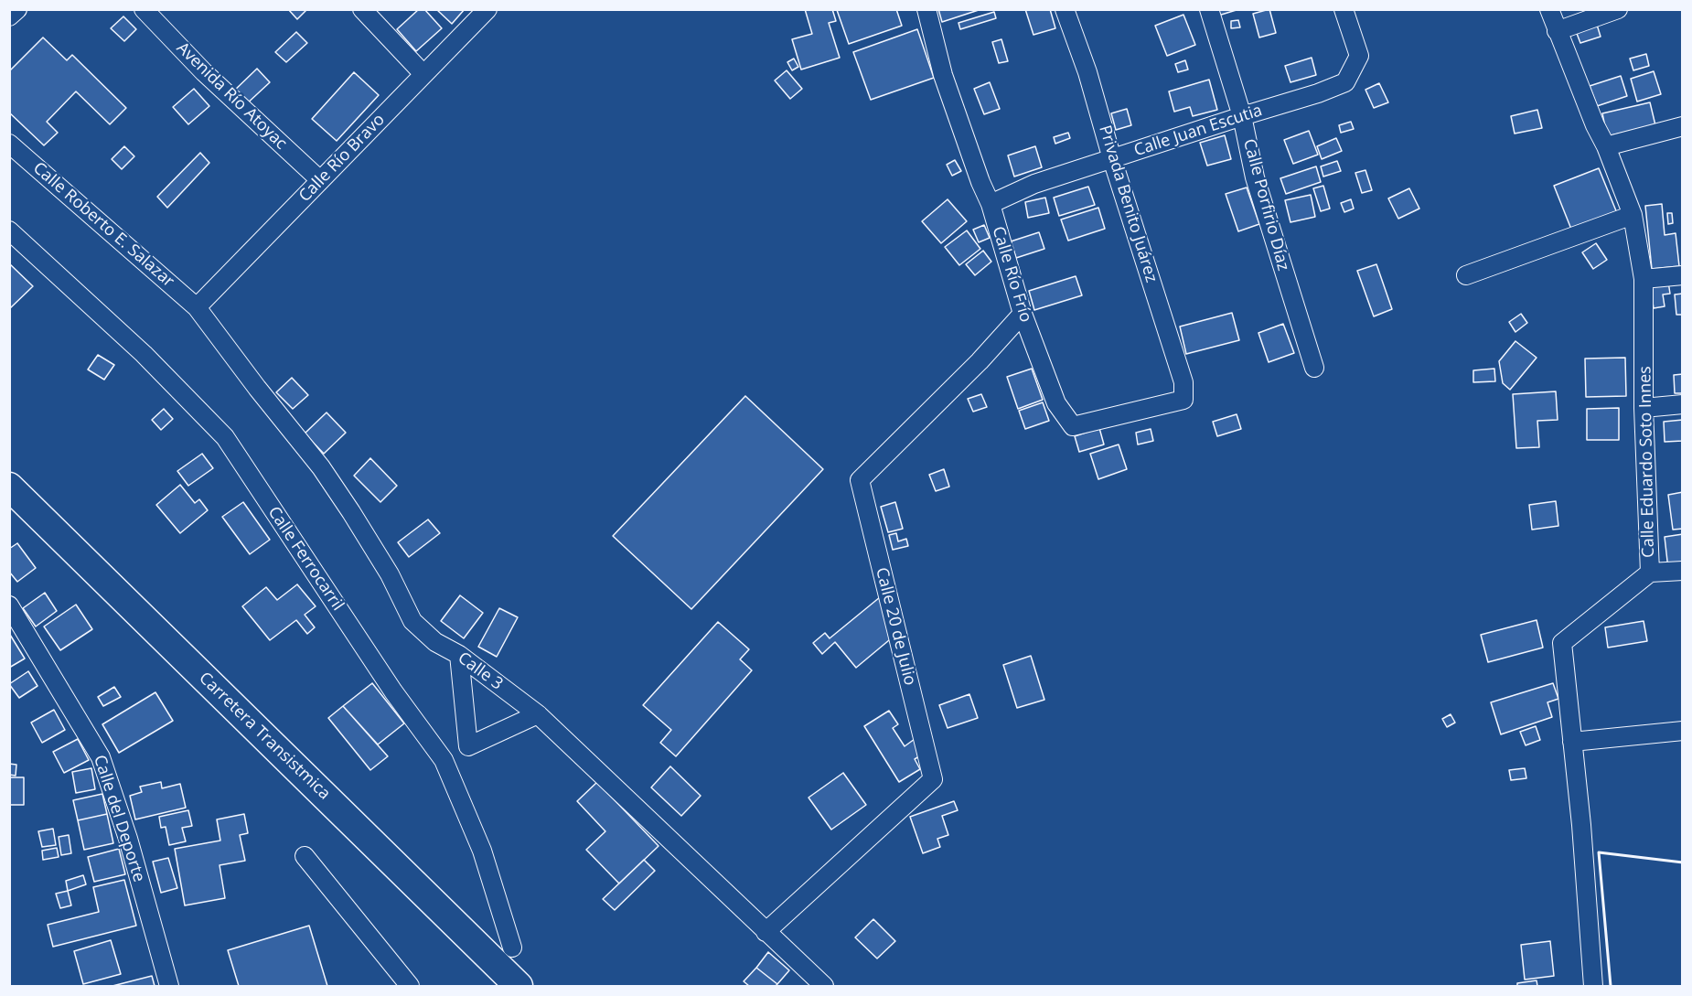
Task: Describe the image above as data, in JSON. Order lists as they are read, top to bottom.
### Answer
{
  "streets": {
    "main road": ["Carretera Transistmica"],
    "street": [
      "Avenida Río Atoyac",
      "Calle Juan Escutia",
      "Calle Río Bravo",
      "Privada Benito Juárez",
      "Calle Porfirio Díaz",
      "Calle Roberto E. Salazar",
      "Calle Río Frío",
      "Calle Eduardo Soto Innes",
      "Calle Ferrocarril",
      "Calle 20 de Julio",
      "Calle 3",
      "Calle del Deporte"
    ]
  },
  "crossings": [
    ["Avenida Río Atoyac", "Calle Río Bravo"],
    ["Calle Juan Escutia", "Privada Benito Juárez"],
    ["Calle Juan Escutia", "Calle Porfirio Díaz"],
    ["Calle Juan Escutia", "Calle Río Frío"],
    ["Calle Río Bravo", "Calle Roberto E. Salazar"],
    ["Calle Río Bravo", "Calle 3"],
    ["Privada Benito Juárez", "Calle Río Frío"],
    ["Calle Roberto E. Salazar", "Calle 3"],
    ["Calle Río Frío", "Calle 20 de Julio"],
    ["Calle Ferrocarril", "Carretera Transistmica"],
    ["Calle 20 de Julio", "Calle 3"]
  ]
}
